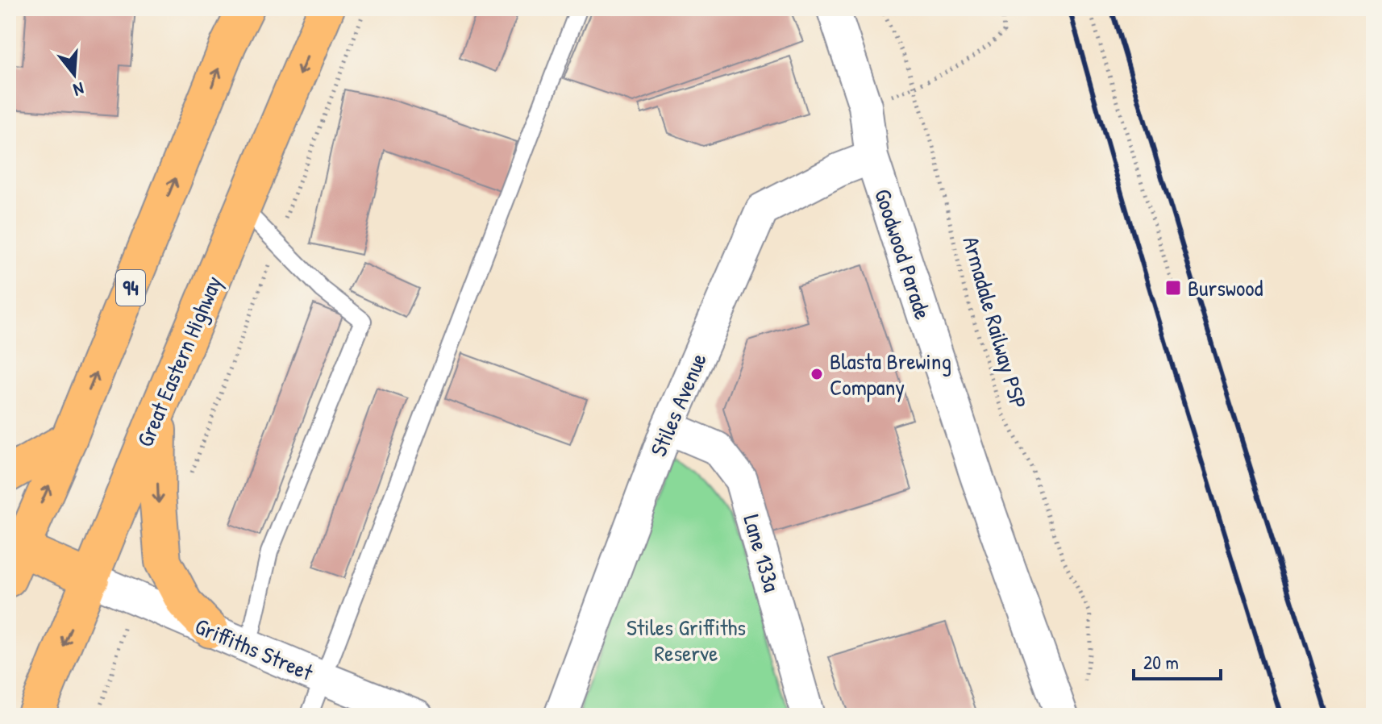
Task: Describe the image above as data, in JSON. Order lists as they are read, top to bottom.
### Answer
{
  "streets": {
    "highway": ["94", "Great Eastern Highway"],
    "street": [
      "Goodwood Parade",
      "Stiles Avenue",
      "Lane 133a",
      "Griffiths Street"
    ],
    "path": ["Armadale Railway PSP"]
  },
  "crossings": [
    ["Goodwood Parade", "Stiles Avenue"],
    ["Great Eastern Highway", "Griffiths Street"],
    ["Stiles Avenue", "Lane 133a"]
  ],
  "parks": ["Stiles Griffiths Reserve"],
  "places": {
    "transit": ["Burswood"],
    "other": ["Blasta Brewing Company"]
  },
  "scale_bar": "20 m",
  "north": "bottom"
}
